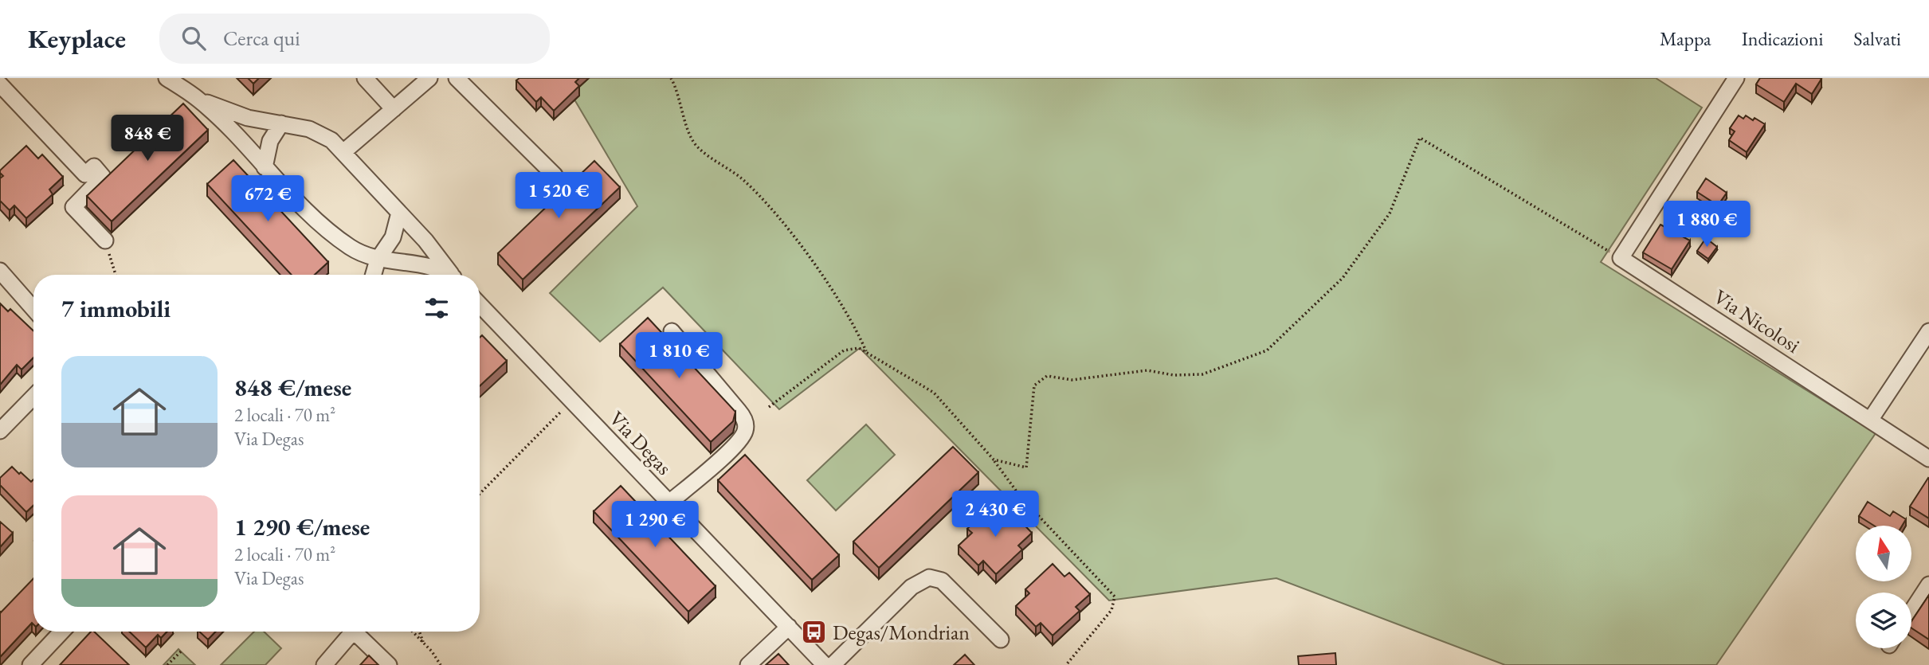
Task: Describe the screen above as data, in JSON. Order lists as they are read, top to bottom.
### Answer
{
  "streets": {
    "street": ["Via Nicolosi", "Via Degas"]
  },
  "places": {
    "bus stop": ["Degas/Mondrian"]
  },
  "north": "top",
  "page": {
    "header": "Keyplace",
    "search": "Cerca qui",
    "nav": ["Mappa", "Indicazioni", "Salvati"],
    "price": [
      "848 €",
      "1 520 €",
      "672 €",
      "1 880 €",
      "1 810 €",
      "2 430 €",
      "1 290 €"
    ],
    "heading": "7 immobili",
    "list": [
      {
        "name": "848 €/mese",
        "note": "2 locali · 70 m² · Via Degas"
      },
      {
        "name": "1 290 €/mese",
        "note": "2 locali · 70 m² · Via Degas"
      }
    ]
  }
}
